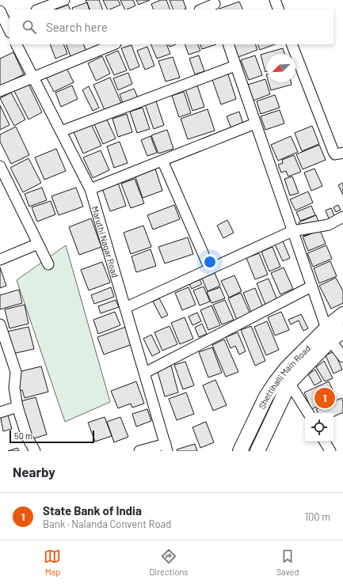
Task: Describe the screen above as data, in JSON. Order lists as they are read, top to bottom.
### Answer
{
  "streets": {
    "main road": ["Shettihalli Main Road"],
    "street": ["Maruthi Nagar Road"]
  },
  "scale_bar": "50 m",
  "north": "bottom left",
  "page": {
    "search": "Search here",
    "pins": "1",
    "scale": "50 m",
    "heading": "Nearby",
    "list": [
      {
        "mark": "1",
        "name": "State Bank of India",
        "note": "Bank · Nalanda Convent Road",
        "value": "100 m"
      }
    ],
    "nav": ["Map", "Directions", "Saved"]
  }
}
